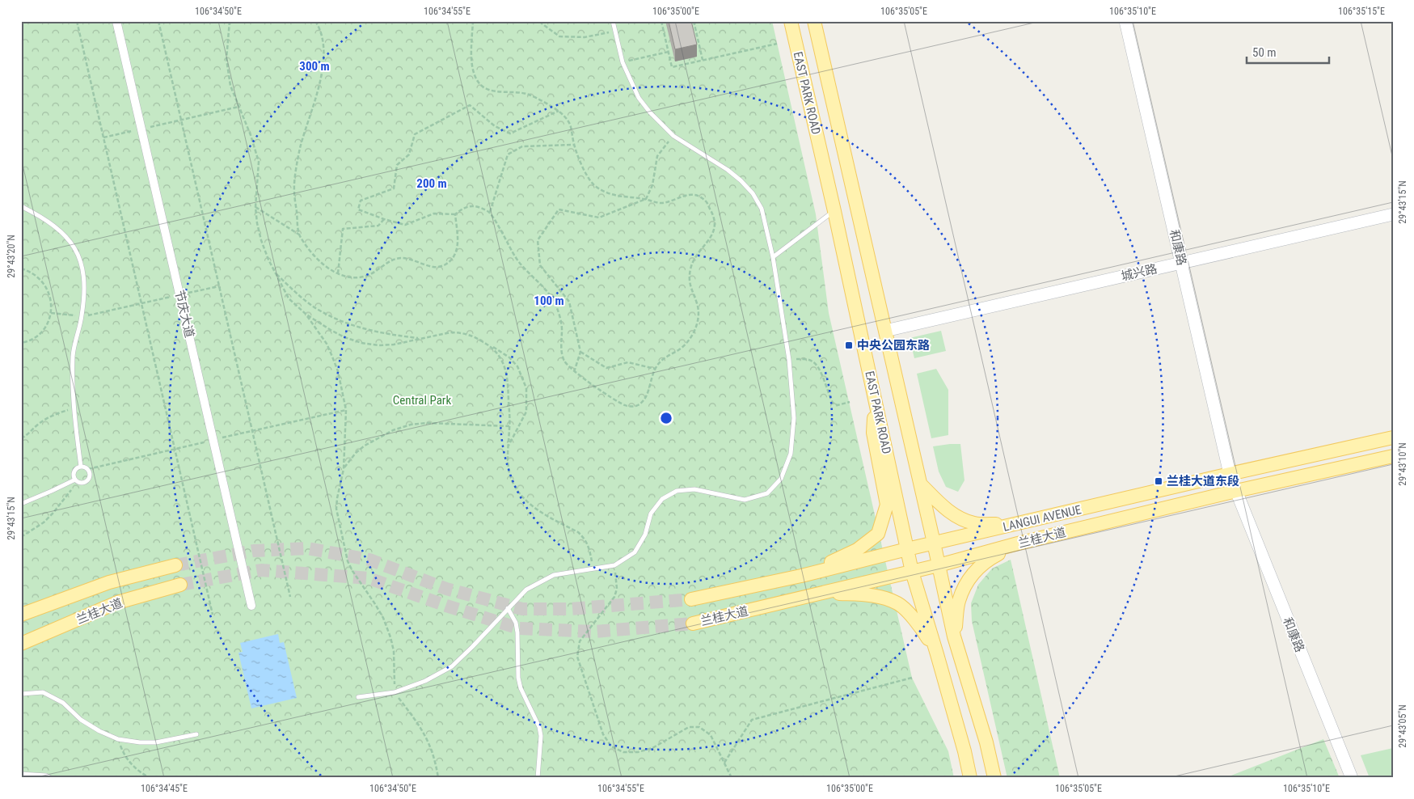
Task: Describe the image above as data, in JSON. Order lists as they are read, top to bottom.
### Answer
{
  "streets": {
    "main road": ["EAST PARK ROAD", "LANGUI AVENUE", "兰桂大道"],
    "street": ["和康路", "城兴路", "节庆大道"]
  },
  "crossings": [
    ["EAST PARK ROAD", "城兴路"],
    ["EAST PARK ROAD", "LANGUI AVENUE"],
    ["EAST PARK ROAD", "兰桂大道"],
    ["和康路", "城兴路"],
    ["和康路", "LANGUI AVENUE"],
    ["和康路", "兰桂大道"]
  ],
  "parks": ["Central Park"],
  "places": {
    "transit": ["中央公园东路", "兰桂大道东段"]
  },
  "scale_bar": "50 m",
  "coordinates": [
    "106°34'50\"E",
    "106°34'55\"E",
    "106°35'00\"E",
    "106°35'05\"E",
    "106°35'10\"E",
    "106°35'15\"E",
    "29°43'15\"N",
    "29°43'20\"N",
    "29°43'10\"N",
    "29°43'05\"N",
    "106°34'45\"E"
  ],
  "rings": ["300 m", "200 m", "100 m"]
}
